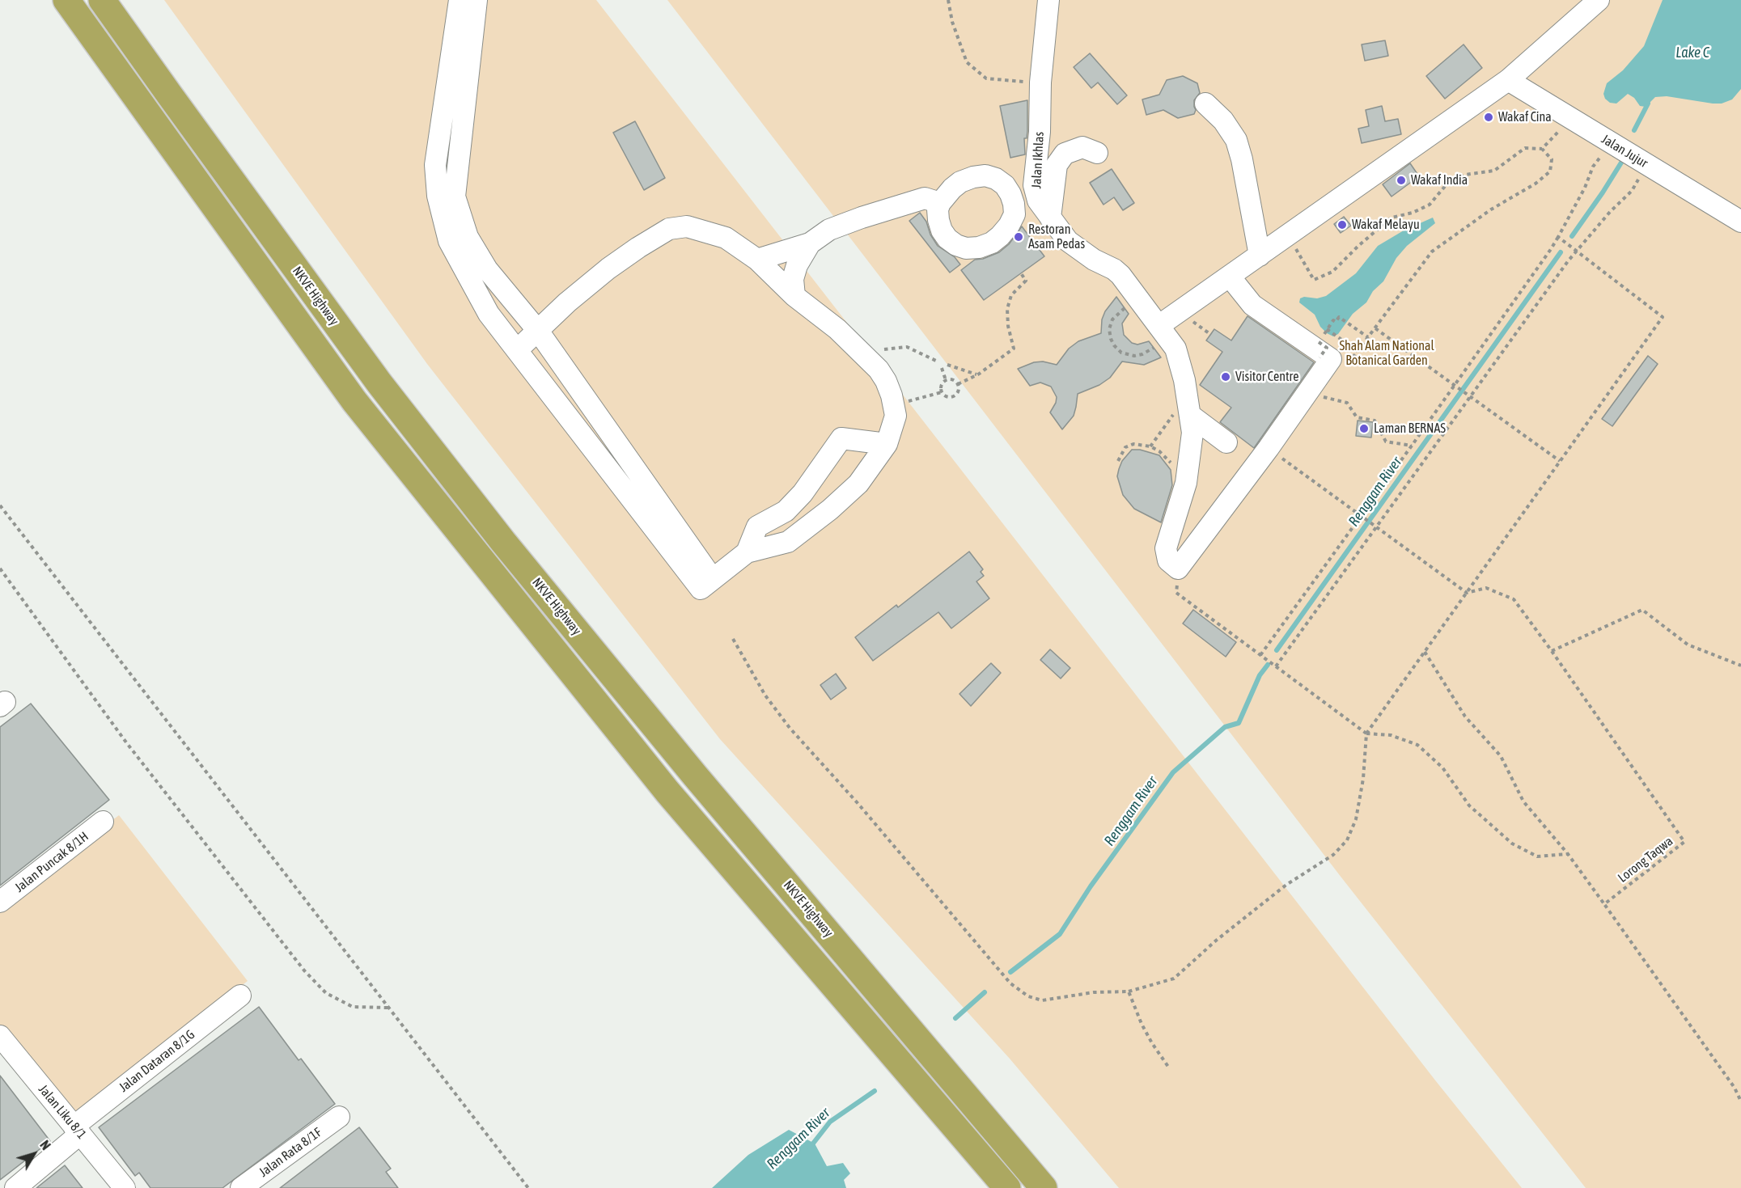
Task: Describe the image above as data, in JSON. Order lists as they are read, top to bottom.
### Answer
{
  "streets": {
    "highway": ["NKVE Highway"],
    "street": [
      "Jalan Jujur",
      "Jalan Ikhlas",
      "Jalan Puncak 8/1H",
      "Jalan Dataran 8/1G",
      "Jalan Liku 8/1",
      "Jalan Rata 8/1F"
    ],
    "path": ["Lorong Taqwa"]
  },
  "crossings": [
    ["Jalan Dataran 8/1G", "Jalan Liku 8/1"]
  ],
  "water": ["Lake C", "Renggam River"],
  "parks": ["Shah Alam National Botanical Garden"],
  "places": [
    "Wakaf Cina",
    "Wakaf India",
    "Wakaf Melayu",
    "Restoran Asam Pedas",
    "Visitor Centre",
    "Laman BERNAS"
  ],
  "north": "top right"
}
